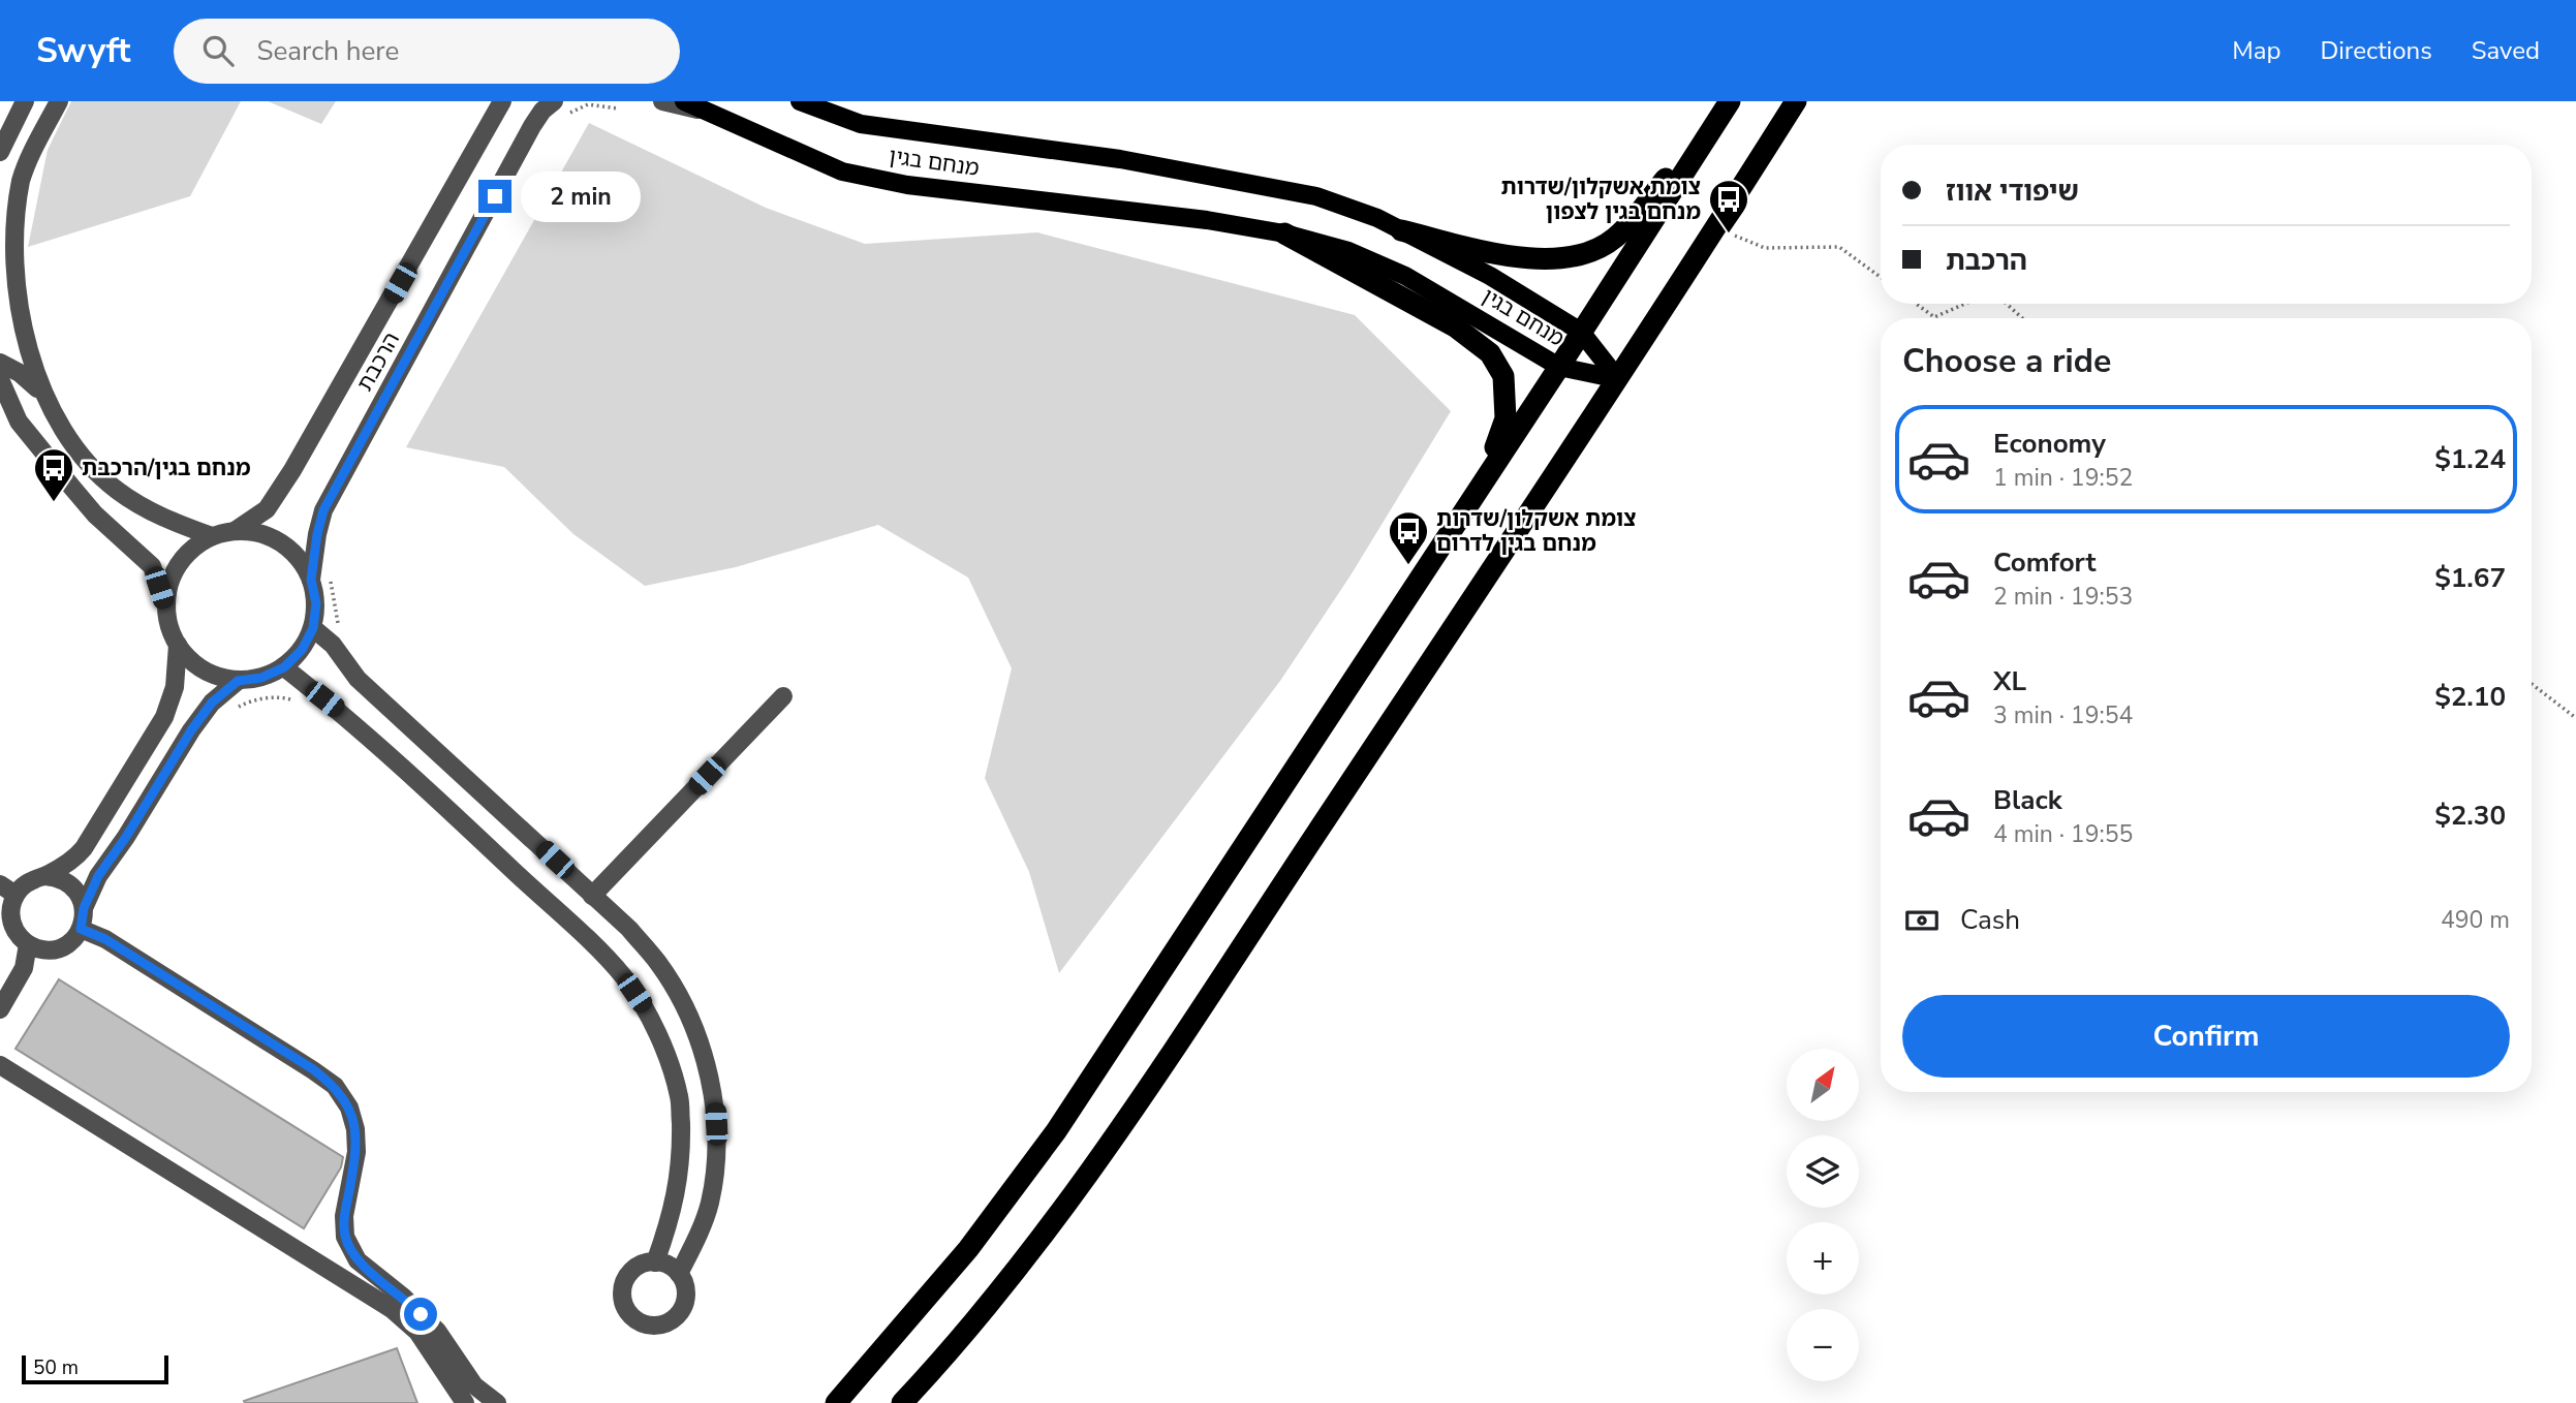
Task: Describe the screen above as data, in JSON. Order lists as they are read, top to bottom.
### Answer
{
  "streets": {
    "main road": ["מנחם בגין"],
    "street": ["הרכבת"]
  },
  "places": {
    "bus stop": ["צומת אשקלון/שדרות מנחם בגין לצפון", "מנחם בגין/הרכבת", "צומת אשקלון/שדרות מנחם בגין לדרום"]
  },
  "scale_bar": "50 m",
  "north": "top right",
  "page": {
    "header": "Swyft",
    "search": "Search here",
    "nav": ["Map", "Directions", "Saved"],
    "banner": ["שיפודי אווז", "הרכבת"],
    "bubble": "2 min",
    "heading": "Choose a ride",
    "list": [
      {
        "name": "Economy",
        "note": "1 min · 19:52",
        "value": "$1.24"
      },
      {
        "name": "Comfort",
        "note": "2 min · 19:53",
        "value": "$1.67"
      },
      {
        "name": "XL",
        "note": "3 min · 19:54",
        "value": "$2.10"
      },
      {
        "name": "Black",
        "note": "4 min · 19:55",
        "value": "$2.30"
      }
    ],
    "pay": ["Cash", "490 m"],
    "buttons": "Confirm",
    "map_buttons": ["+", "−"],
    "scale": "50 m"
  }
}
